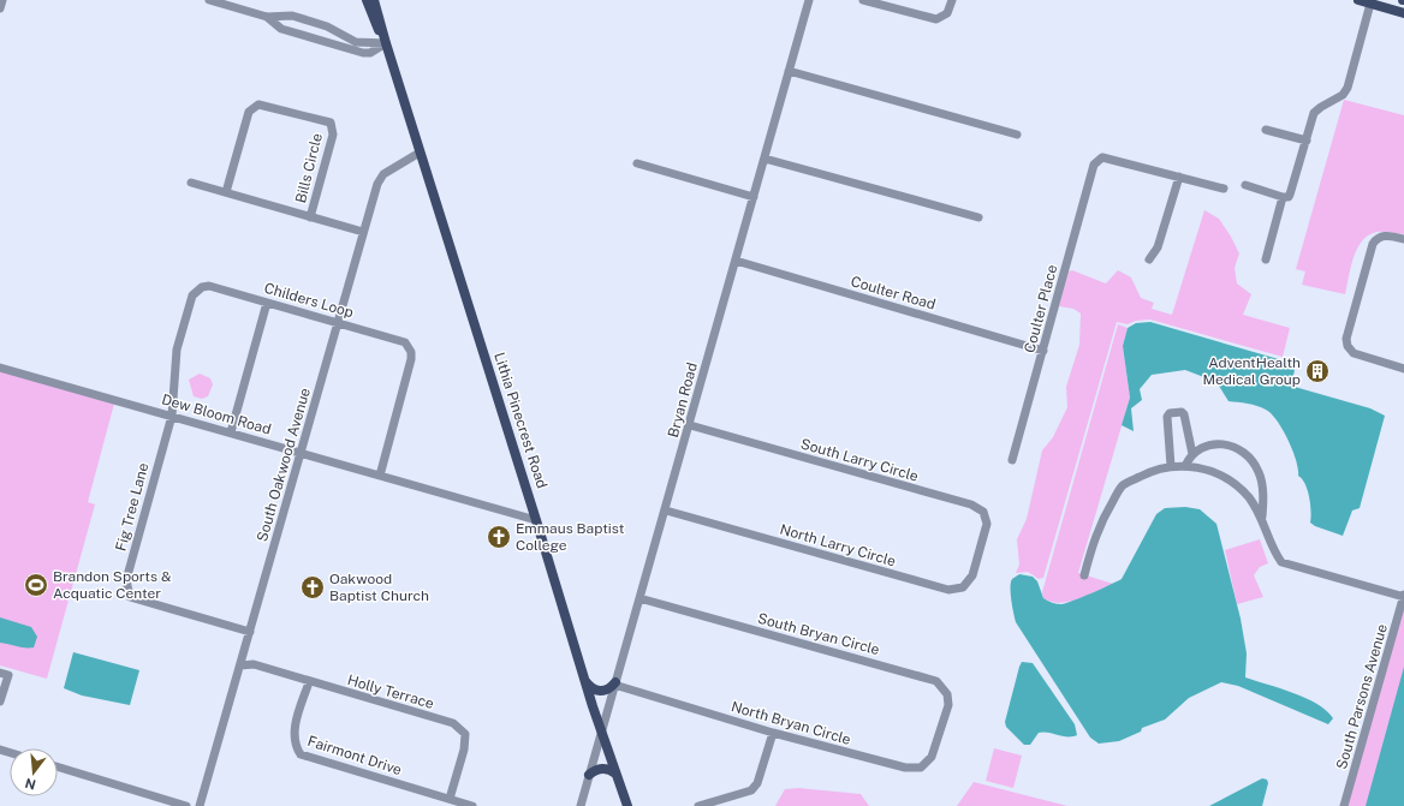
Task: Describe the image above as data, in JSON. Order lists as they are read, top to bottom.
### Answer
{
  "streets": {
    "main road": ["Lithia Pinecrest Road"],
    "street": [
      "Bills Circle",
      "Coulter Road",
      "Childers Loop",
      "Coulter Place",
      "Bryan Road",
      "Dew Bloom Road",
      "South Larry Circle",
      "South Oakwood Avenue",
      "Fig Tree Lane",
      "North Larry Circle",
      "South Bryan Circle",
      "Holly Terrace",
      "South Parsons Avenue",
      "North Bryan Circle",
      "Fairmont Drive"
    ]
  },
  "crossings": [
    ["Coulter Road", "Coulter Place"],
    ["Coulter Road", "Bryan Road"],
    ["Childers Loop", "Dew Bloom Road"],
    ["Childers Loop", "South Oakwood Avenue"],
    ["Childers Loop", "Fig Tree Lane"],
    ["Bryan Road", "Lithia Pinecrest Road"],
    ["Bryan Road", "South Larry Circle"],
    ["Bryan Road", "North Larry Circle"],
    ["Bryan Road", "South Bryan Circle"],
    ["Bryan Road", "North Bryan Circle"],
    ["Dew Bloom Road", "Lithia Pinecrest Road"],
    ["Dew Bloom Road", "South Oakwood Avenue"],
    ["Dew Bloom Road", "Fig Tree Lane"],
    ["Lithia Pinecrest Road", "South Oakwood Avenue"],
    ["South Larry Circle", "North Larry Circle"],
    ["South Oakwood Avenue", "Fig Tree Lane"],
    ["South Oakwood Avenue", "Holly Terrace"],
    ["South Bryan Circle", "North Bryan Circle"],
    ["Holly Terrace", "Fairmont Drive"]
  ],
  "places": {
    "building": ["AdventHealth Medical Group"],
    "church": ["Emmaus Baptist College", "Oakwood Baptist Church"],
    "sports": ["Brandon Sports & Acquatic Center"]
  },
  "north": "bottom"
}
